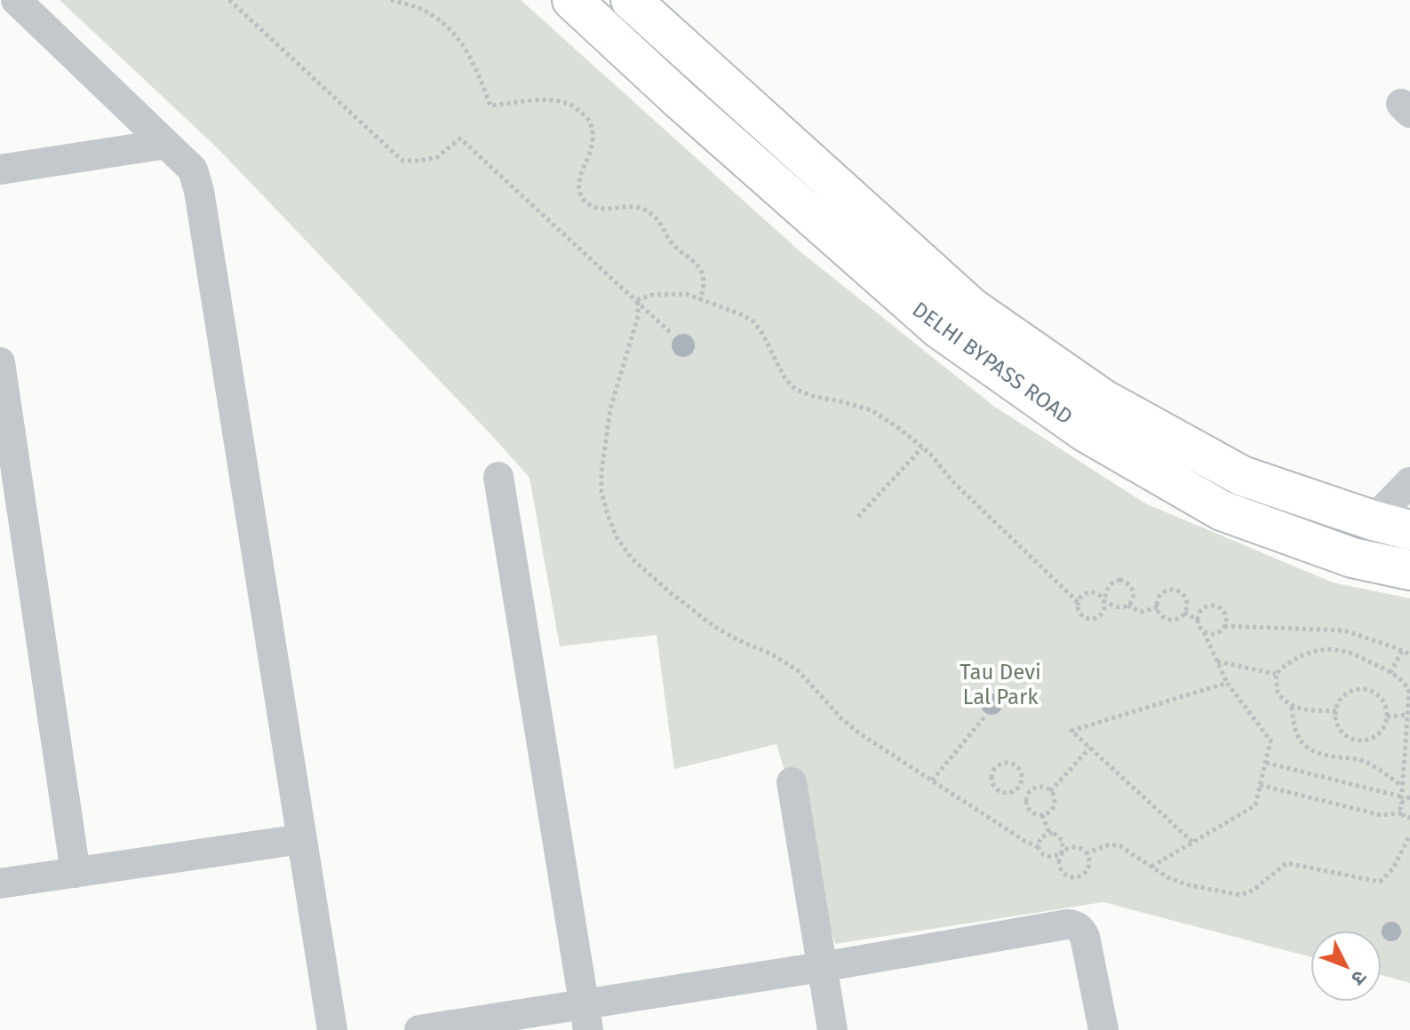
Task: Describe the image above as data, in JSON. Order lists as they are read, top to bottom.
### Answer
{
  "streets": {
    "main road": ["DELHI BYPASS ROAD"]
  },
  "parks": ["Tau Devi Lal Park"],
  "north": "bottom right"
}
